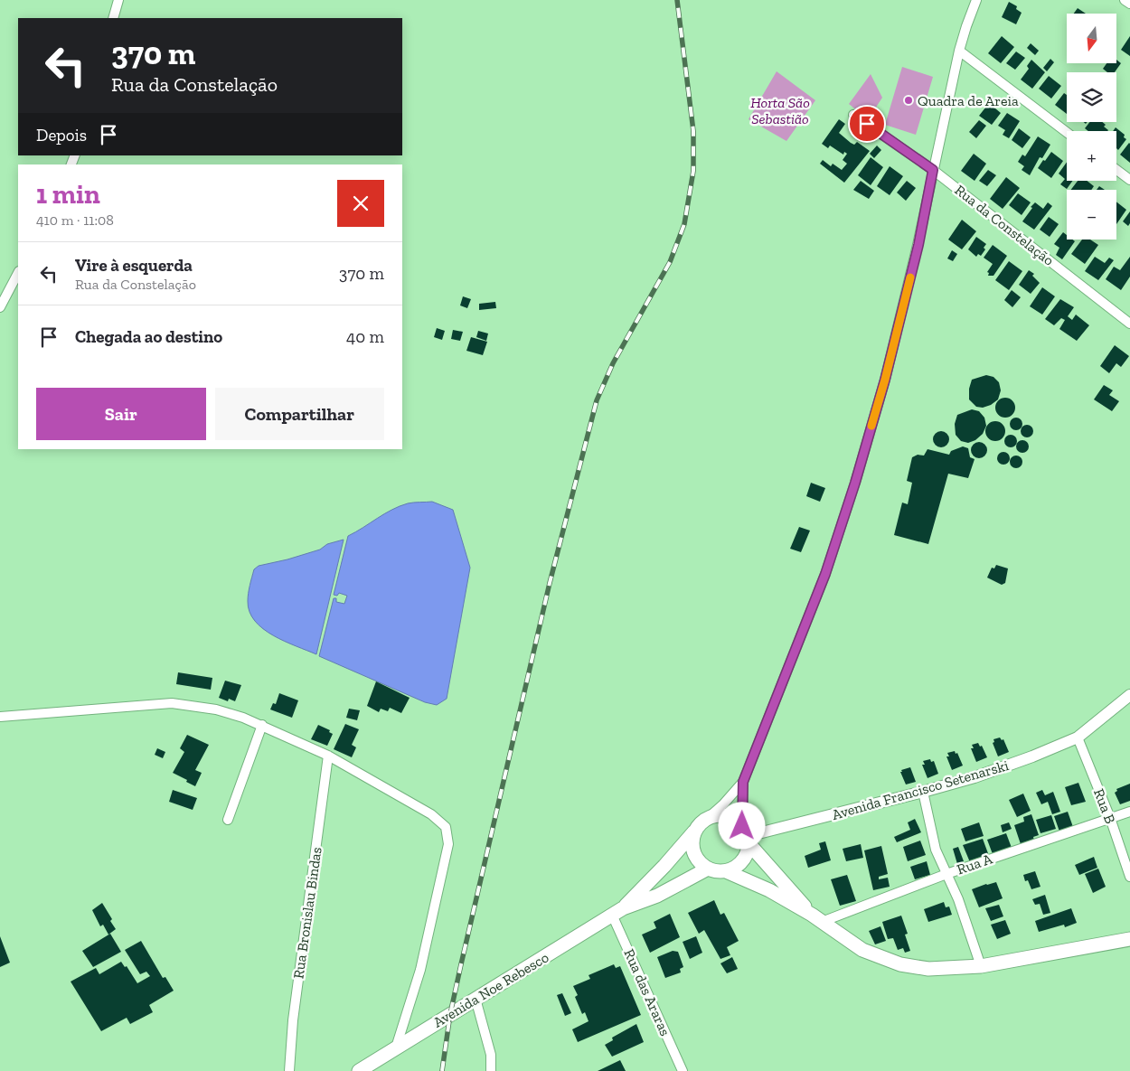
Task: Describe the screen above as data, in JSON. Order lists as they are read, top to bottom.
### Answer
{
  "streets": {
    "main road": ["Avenida Noe Rebesco"],
    "street": [
      "Rua da Constelação",
      "Avenida Francisco Setenarski",
      "Rua B",
      "Rua A",
      "Rua Bronislau Bindas",
      "Rua das Araras"
    ]
  },
  "crossings": [
    ["Avenida Francisco Setenarski", "Rua B"],
    ["Avenida Francisco Setenarski", "Avenida Noe Rebesco"],
    ["Rua B", "Rua A"],
    ["Avenida Noe Rebesco", "Rua das Araras"]
  ],
  "parks": ["Horta São Sebastião"],
  "places": ["Quadra de Areia"],
  "north": "bottom",
  "page": {
    "map_buttons": ["+", "−"],
    "turn": ["370 m", "Rua da Constelação"],
    "then": "Depois",
    "heading": ["1 min", "410 m · 11:08"],
    "list": [
      {
        "name": "Vire à esquerda",
        "note": "Rua da Constelação",
        "value": "370 m"
      },
      {
        "name": "Chegada ao destino",
        "value": "40 m"
      }
    ],
    "buttons": ["Sair", "Compartilhar"]
  }
}
